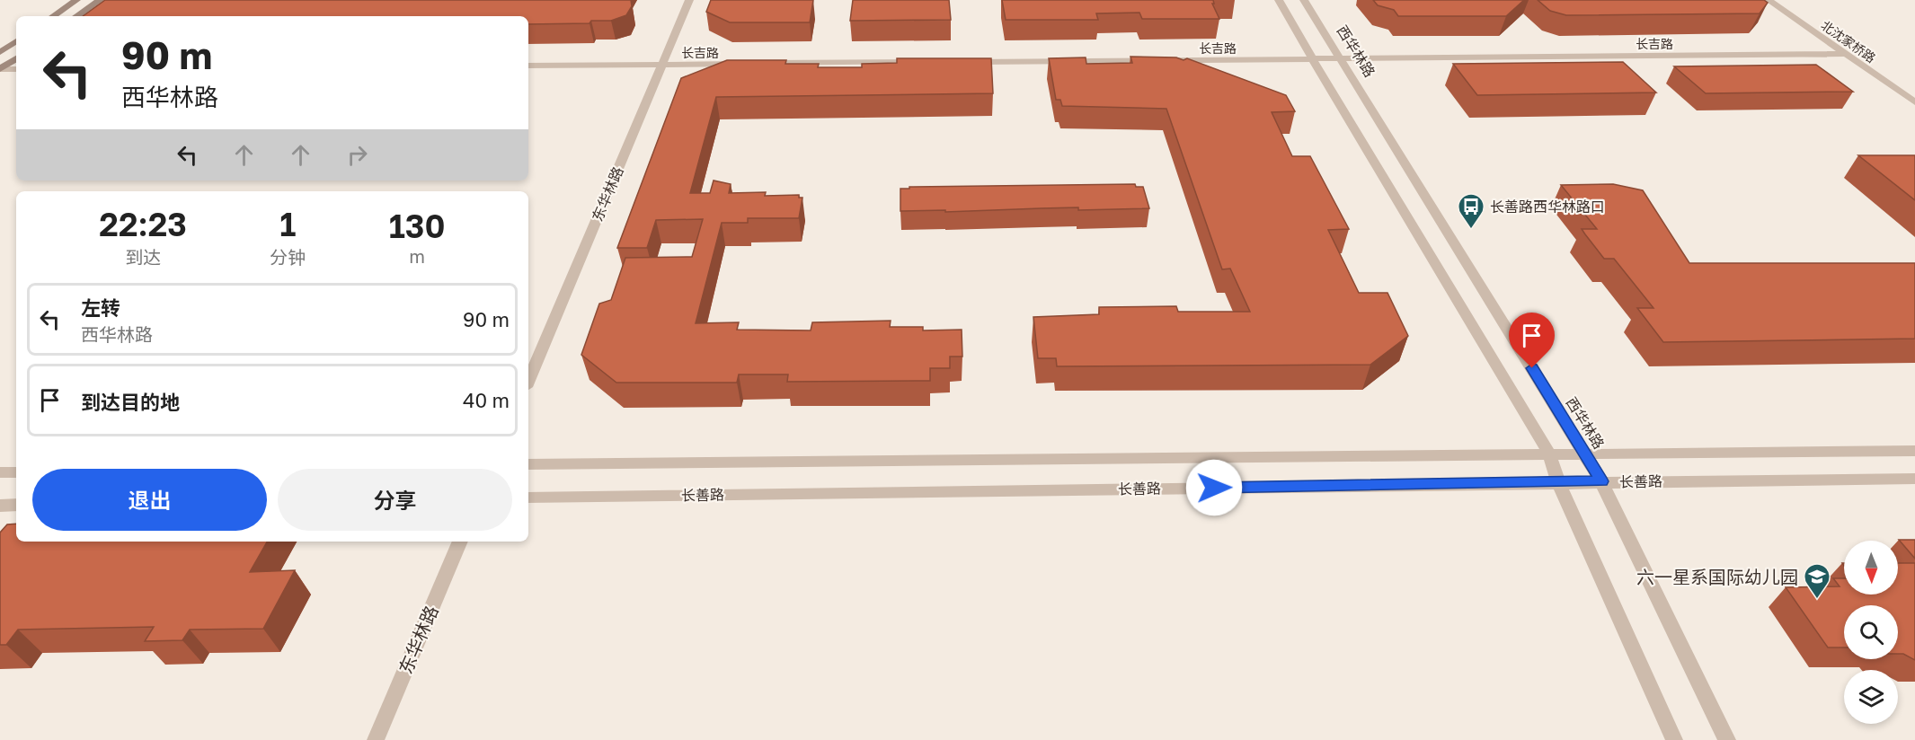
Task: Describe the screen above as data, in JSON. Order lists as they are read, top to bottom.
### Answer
{
  "streets": {
    "street": [
      "北沈家桥路",
      "长吉路",
      "西华林路",
      "东华林路",
      "长善路"
    ]
  },
  "crossings": [
    ["北沈家桥路", "长吉路"],
    ["长吉路", "西华林路"],
    ["长吉路", "东华林路"],
    ["西华林路", "长善路"]
  ],
  "places": {
    "bus stop": ["长善路西华林路口"],
    "school or university": ["六一星系国际幼儿园"]
  },
  "north": "bottom",
  "page": {
    "turn": ["90 m", "西华林路"],
    "eta": [
      "22:23",
      "到达",
      "1",
      "分钟",
      "130",
      "m"
    ],
    "list": [
      {
        "name": "左转",
        "note": "西华林路",
        "value": "90 m"
      },
      {
        "name": "到达目的地",
        "value": "40 m"
      }
    ],
    "buttons": ["退出", "分享"]
  }
}
